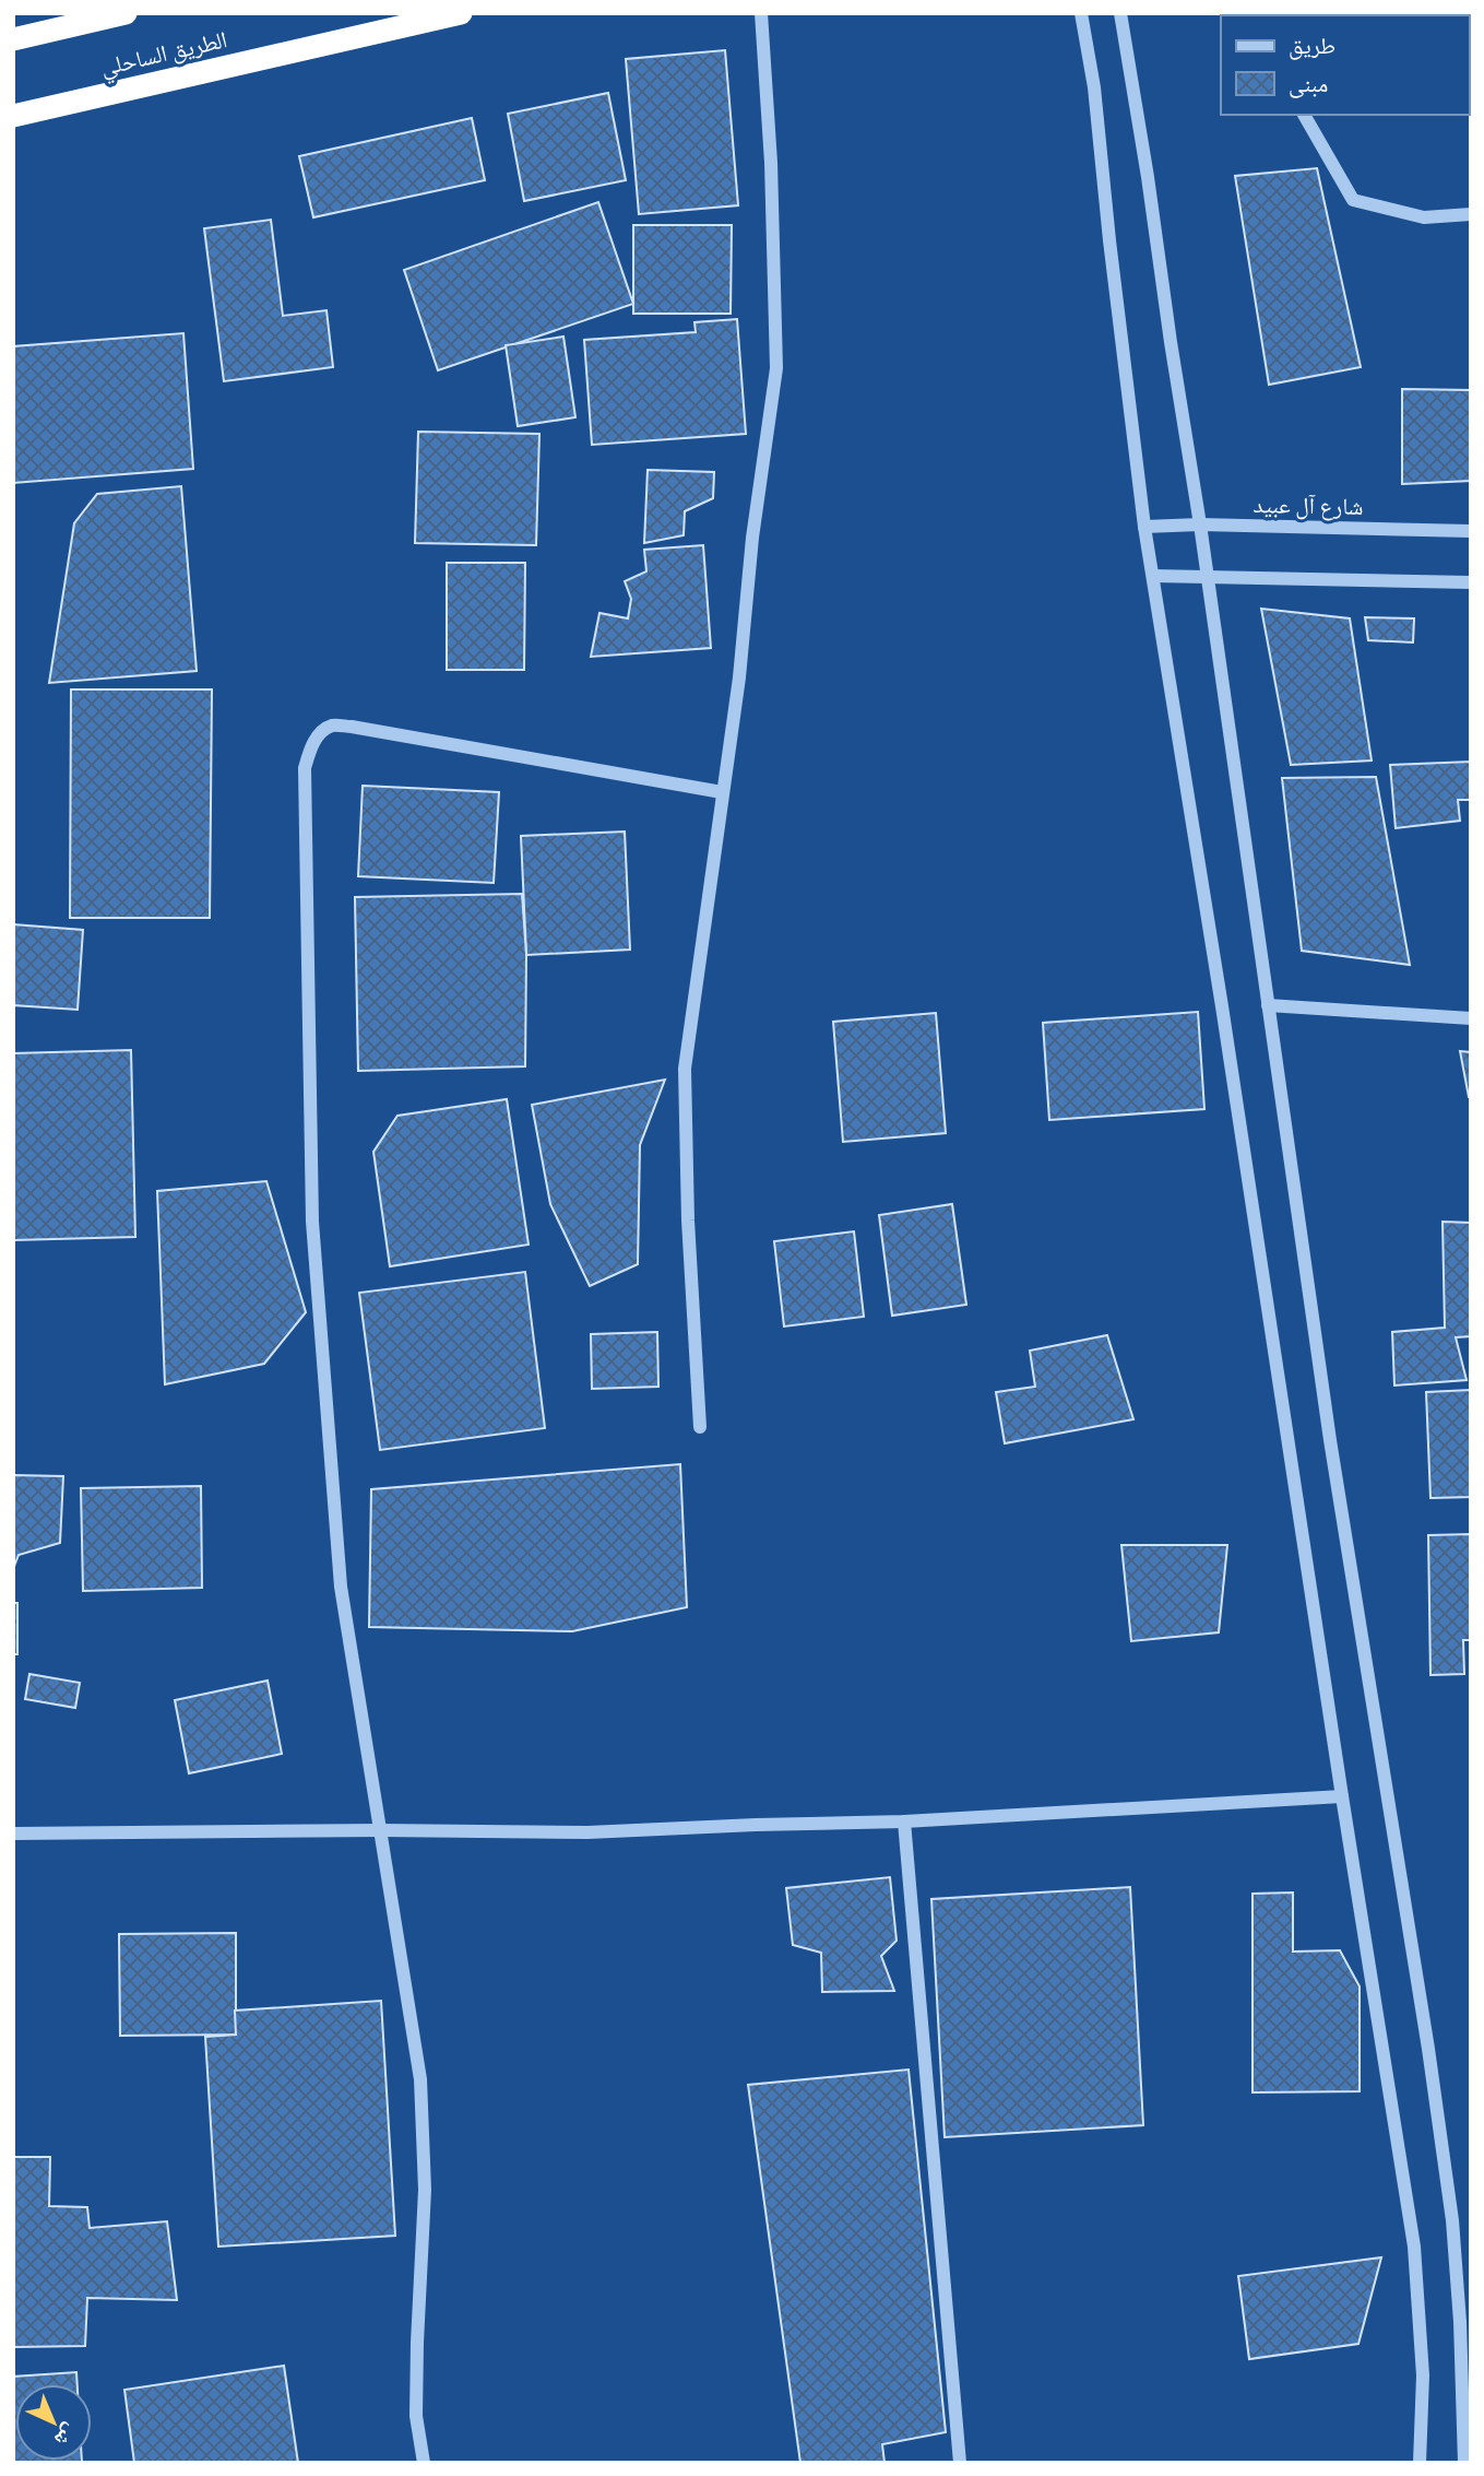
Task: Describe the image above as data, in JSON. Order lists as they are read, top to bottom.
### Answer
{
  "streets": {
    "highway": ["الطريق الساحلي"],
    "street": ["شارع آل عبيد"]
  },
  "legend": ["طريق", "مبنى"],
  "north": "bottom right"
}
